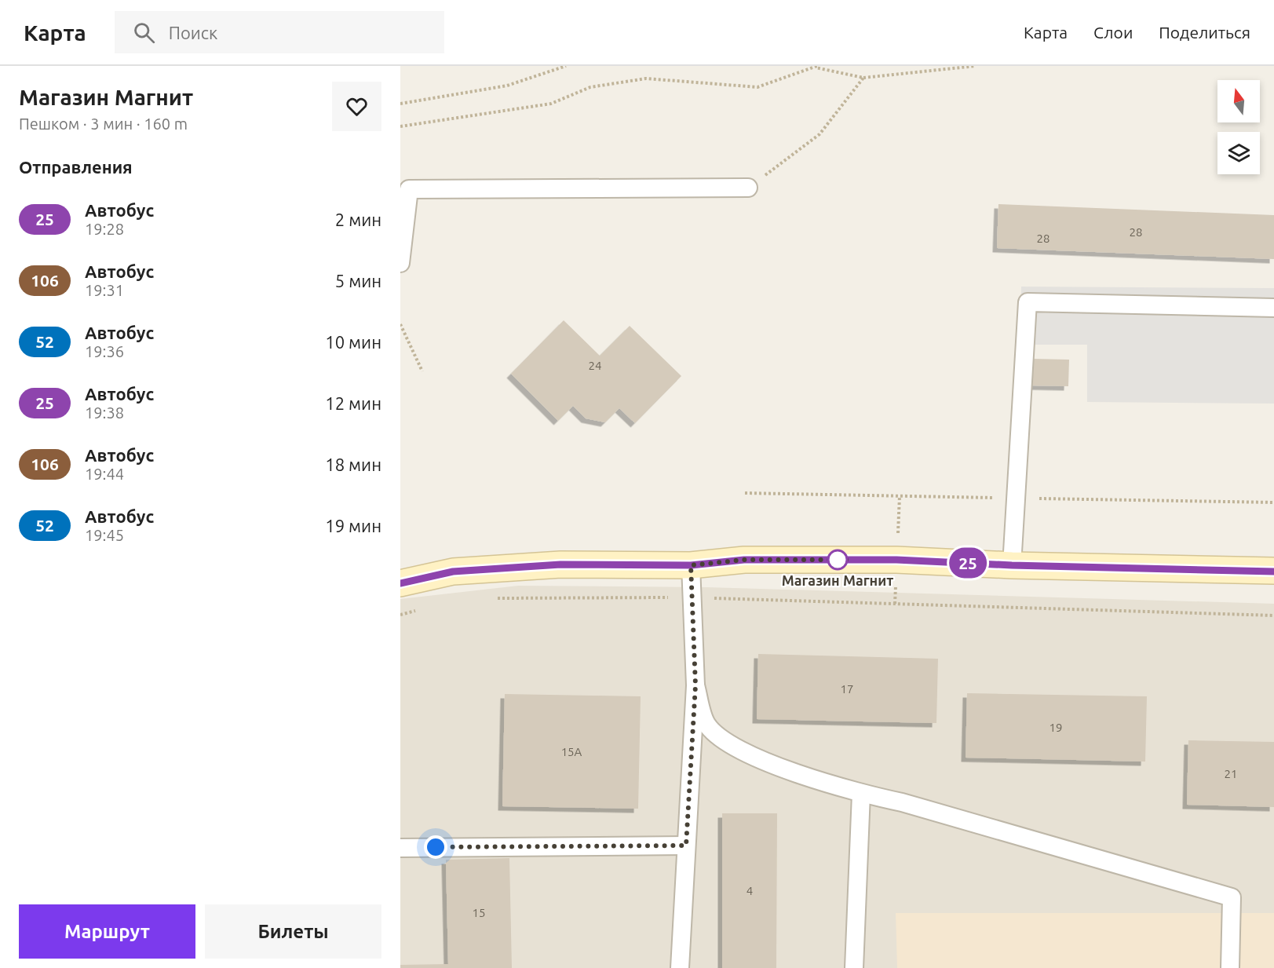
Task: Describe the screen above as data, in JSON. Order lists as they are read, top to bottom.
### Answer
{
  "places": ["Магазин Магнит"],
  "lines": ["bus line 25"],
  "house_numbers": [
    "28",
    "28",
    "24",
    "17",
    "19",
    "15А",
    "21",
    "4",
    "15"
  ],
  "north": "top",
  "page": {
    "header": "Карта",
    "search": "Поиск",
    "nav": ["Карта", "Слои", "Поделиться"],
    "heading": [
      ["Магазин Магнит", "Пешком · 3 мин · 160 m"],
      "Отправления"
    ],
    "on_map": "25",
    "list": [
      {
        "mark": "25",
        "name": "Автобус",
        "note": "19:28",
        "value": "2 мин"
      },
      {
        "mark": "106",
        "name": "Автобус",
        "note": "19:31",
        "value": "5 мин"
      },
      {
        "mark": "52",
        "name": "Автобус",
        "note": "19:36",
        "value": "10 мин"
      },
      {
        "mark": "25",
        "name": "Автобус",
        "note": "19:38",
        "value": "12 мин"
      },
      {
        "mark": "106",
        "name": "Автобус",
        "note": "19:44",
        "value": "18 мин"
      },
      {
        "mark": "52",
        "name": "Автобус",
        "note": "19:45",
        "value": "19 мин"
      }
    ],
    "buttons": ["Маршрут", "Билеты"]
  }
}
